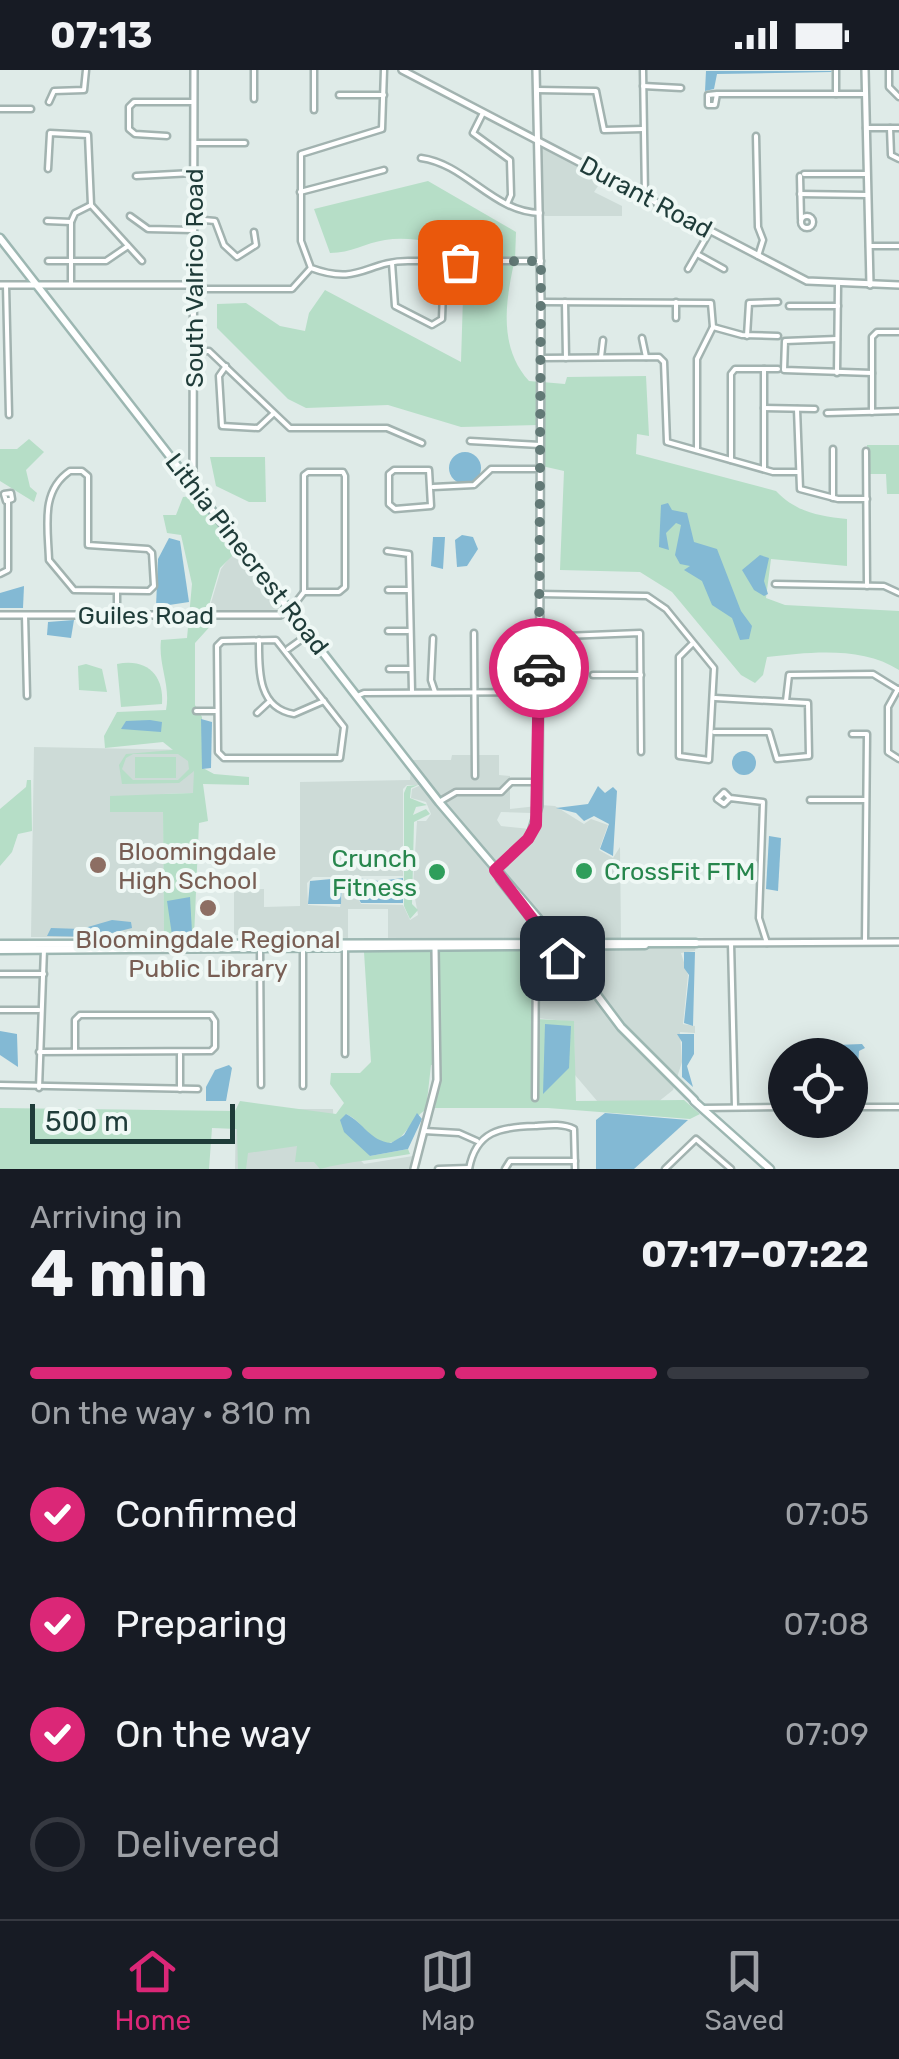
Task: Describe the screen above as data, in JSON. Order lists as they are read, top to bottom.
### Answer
{
  "streets": {
    "main road": ["Lithia Pinecrest Road"],
    "street": ["Durant Road", "South Valrico Road", "Guiles Road"]
  },
  "crossings": [
    ["South Valrico Road", "Lithia Pinecrest Road"],
    ["Lithia Pinecrest Road", "Guiles Road"]
  ],
  "places": [
    "Bloomingdale High School",
    "CrossFit FTM",
    "Crunch Fitness",
    "Bloomingdale Regional Public Library"
  ],
  "scale_bar": "500 m",
  "page": {
    "status": "07:13",
    "scale": "500 m",
    "heading": ["4 min", "Arriving in", "07:17–07:22"],
    "bar": "On the way · 810 m",
    "list": [
      ["Confirmed", "07:05"],
      ["Preparing", "07:08"],
      ["On the way", "07:09"],
      "Delivered"
    ],
    "tabs": ["Home", "Map", "Saved"]
  }
}
